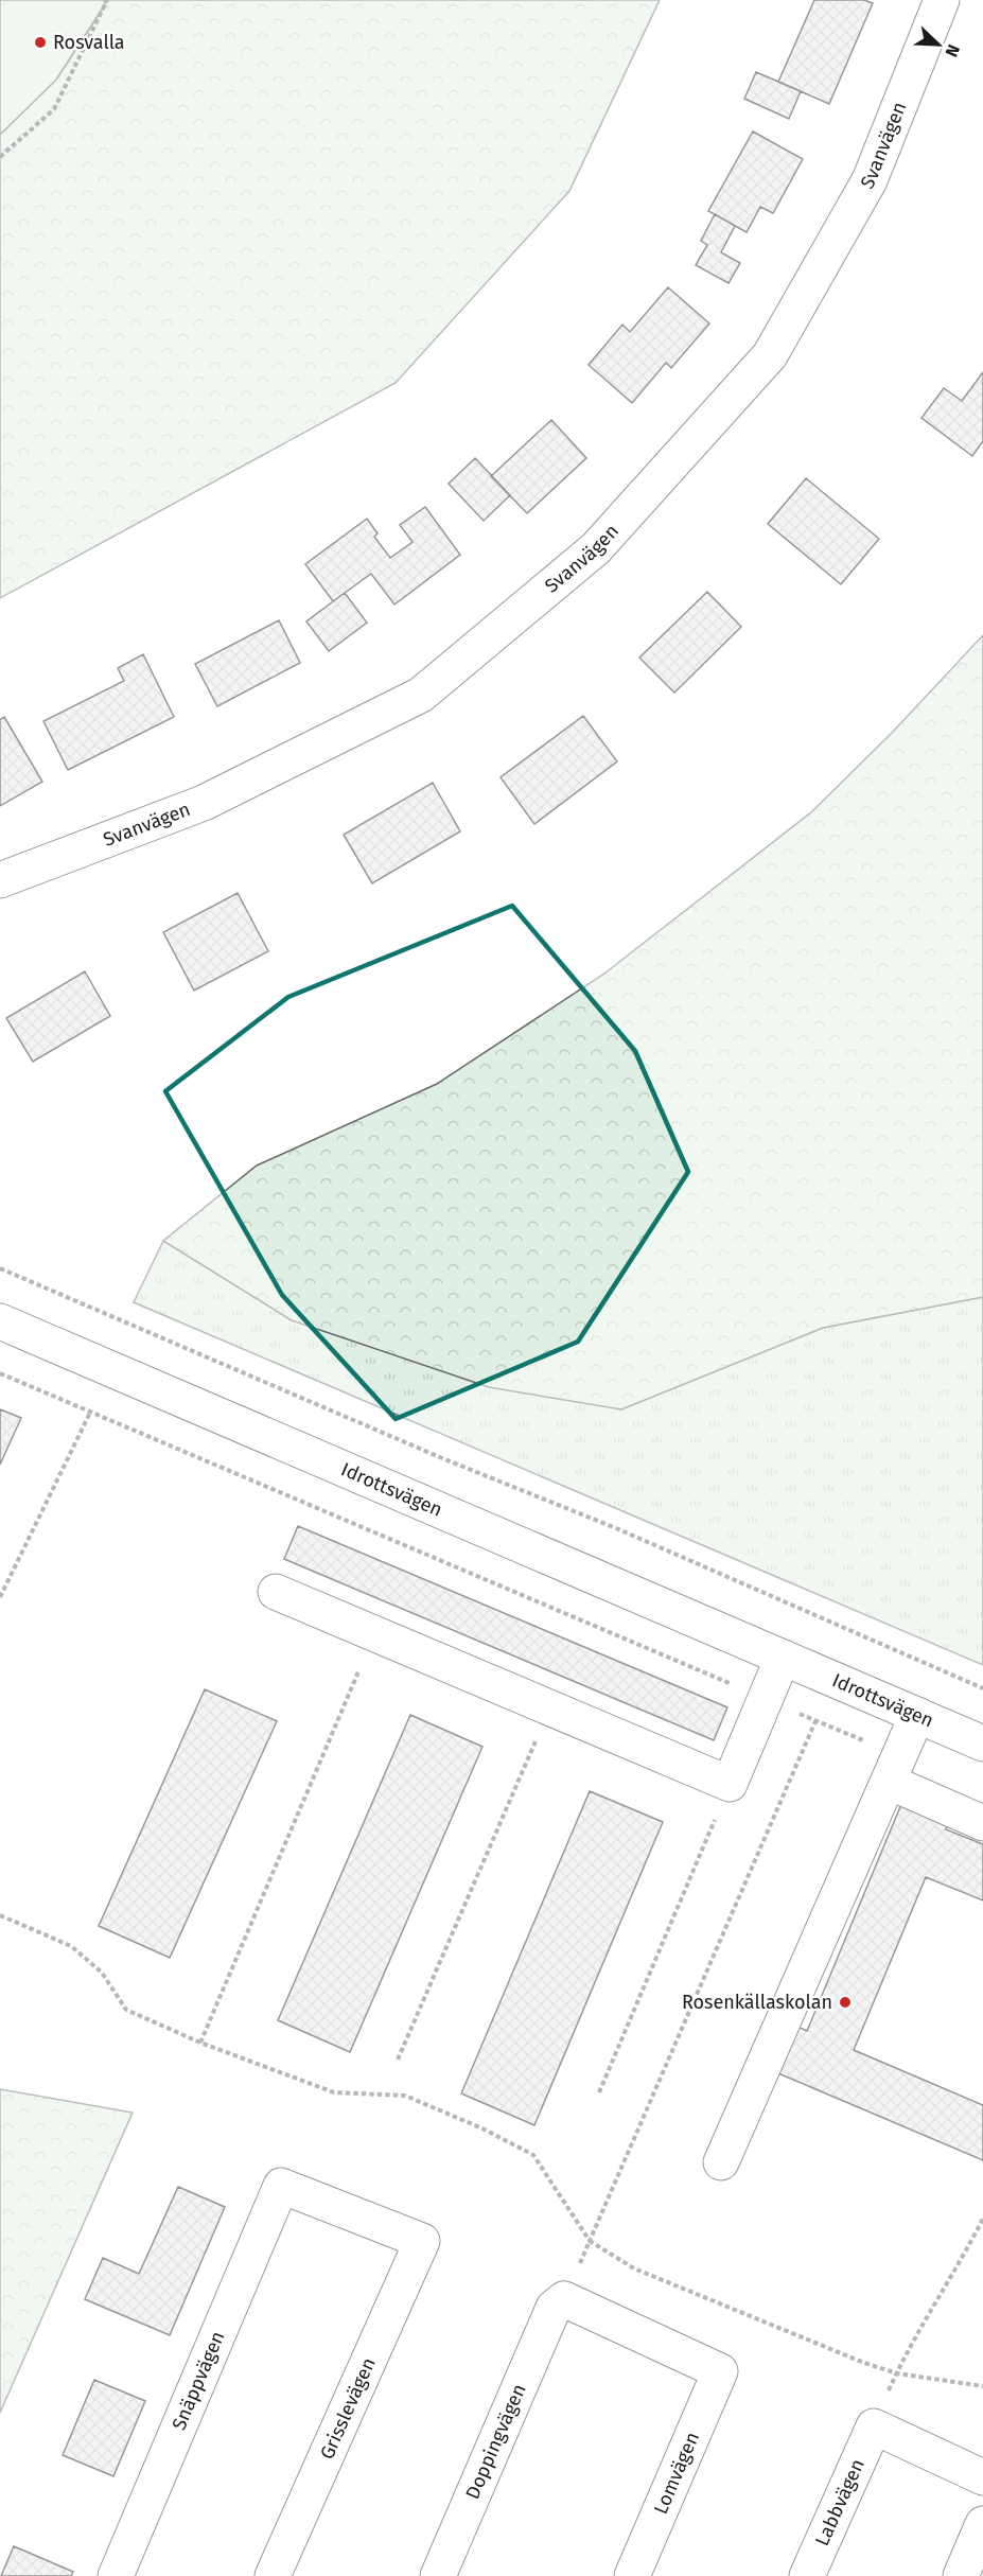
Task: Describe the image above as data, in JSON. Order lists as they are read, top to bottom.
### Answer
{
  "streets": {
    "street": [
      "Svanvägen",
      "Idrottsvägen",
      "Snäppvägen",
      "Grisslevägen",
      "Doppingvägen",
      "Lomvägen",
      "Labbvägen"
    ]
  },
  "crossings": [
    ["Snäppvägen", "Grisslevägen"],
    ["Doppingvägen", "Lomvägen"]
  ],
  "places": ["Rosvalla", "Rosenkällaskolan"],
  "north": "bottom right"
}
